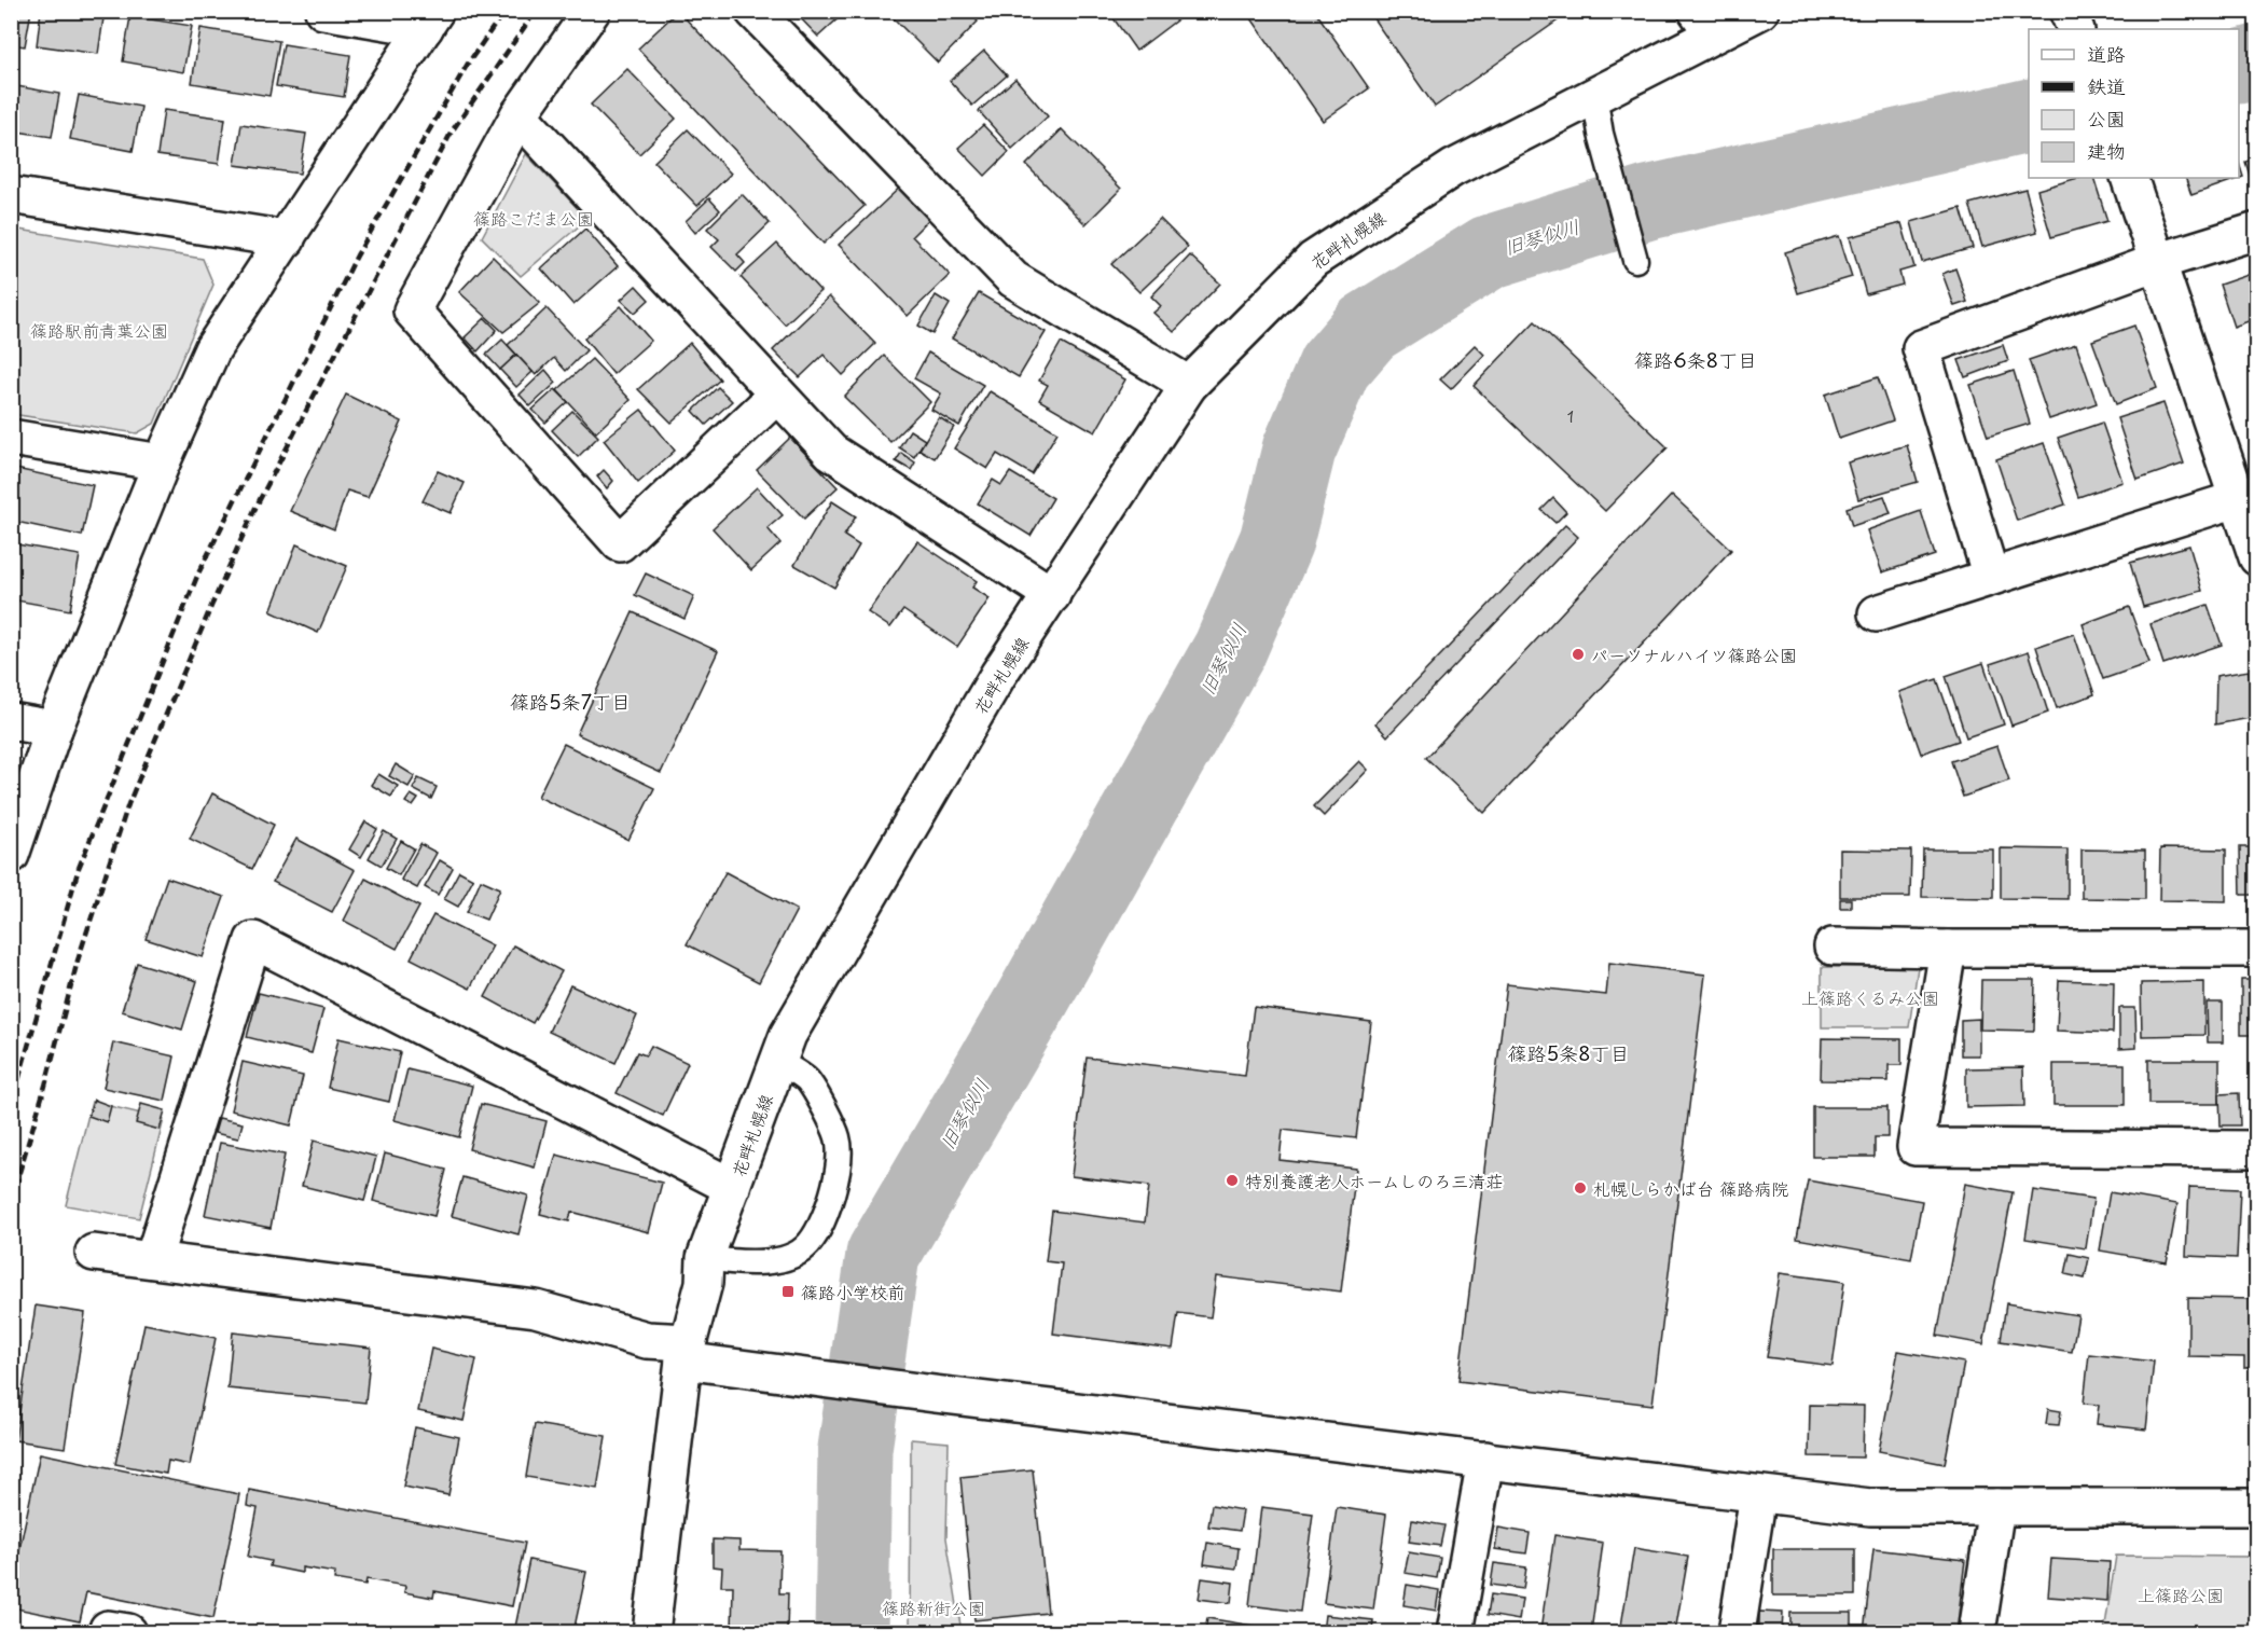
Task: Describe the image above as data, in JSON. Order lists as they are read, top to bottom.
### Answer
{
  "streets": {
    "street": ["花畔札幌線"]
  },
  "districts": ["篠路6条8丁目", "篠路5条7丁目", "篠路5条8丁目"],
  "water": ["旧琴似川"],
  "parks": [
    "篠路こだま公園",
    "篠路駅前青葉公園",
    "上篠路くるみ公園",
    "上篠路公園",
    "篠路新街公園"
  ],
  "places": {
    "other": ["パーソナルハイツ篠路公園", "特別養護老人ホームしのろ三清荘", "札幌しらかば台 篠路病院"],
    "transit": ["篠路小学校前"]
  },
  "house_numbers": ["1"],
  "legend": [
    "道路",
    "鉄道",
    "公園",
    "建物"
  ]
}
